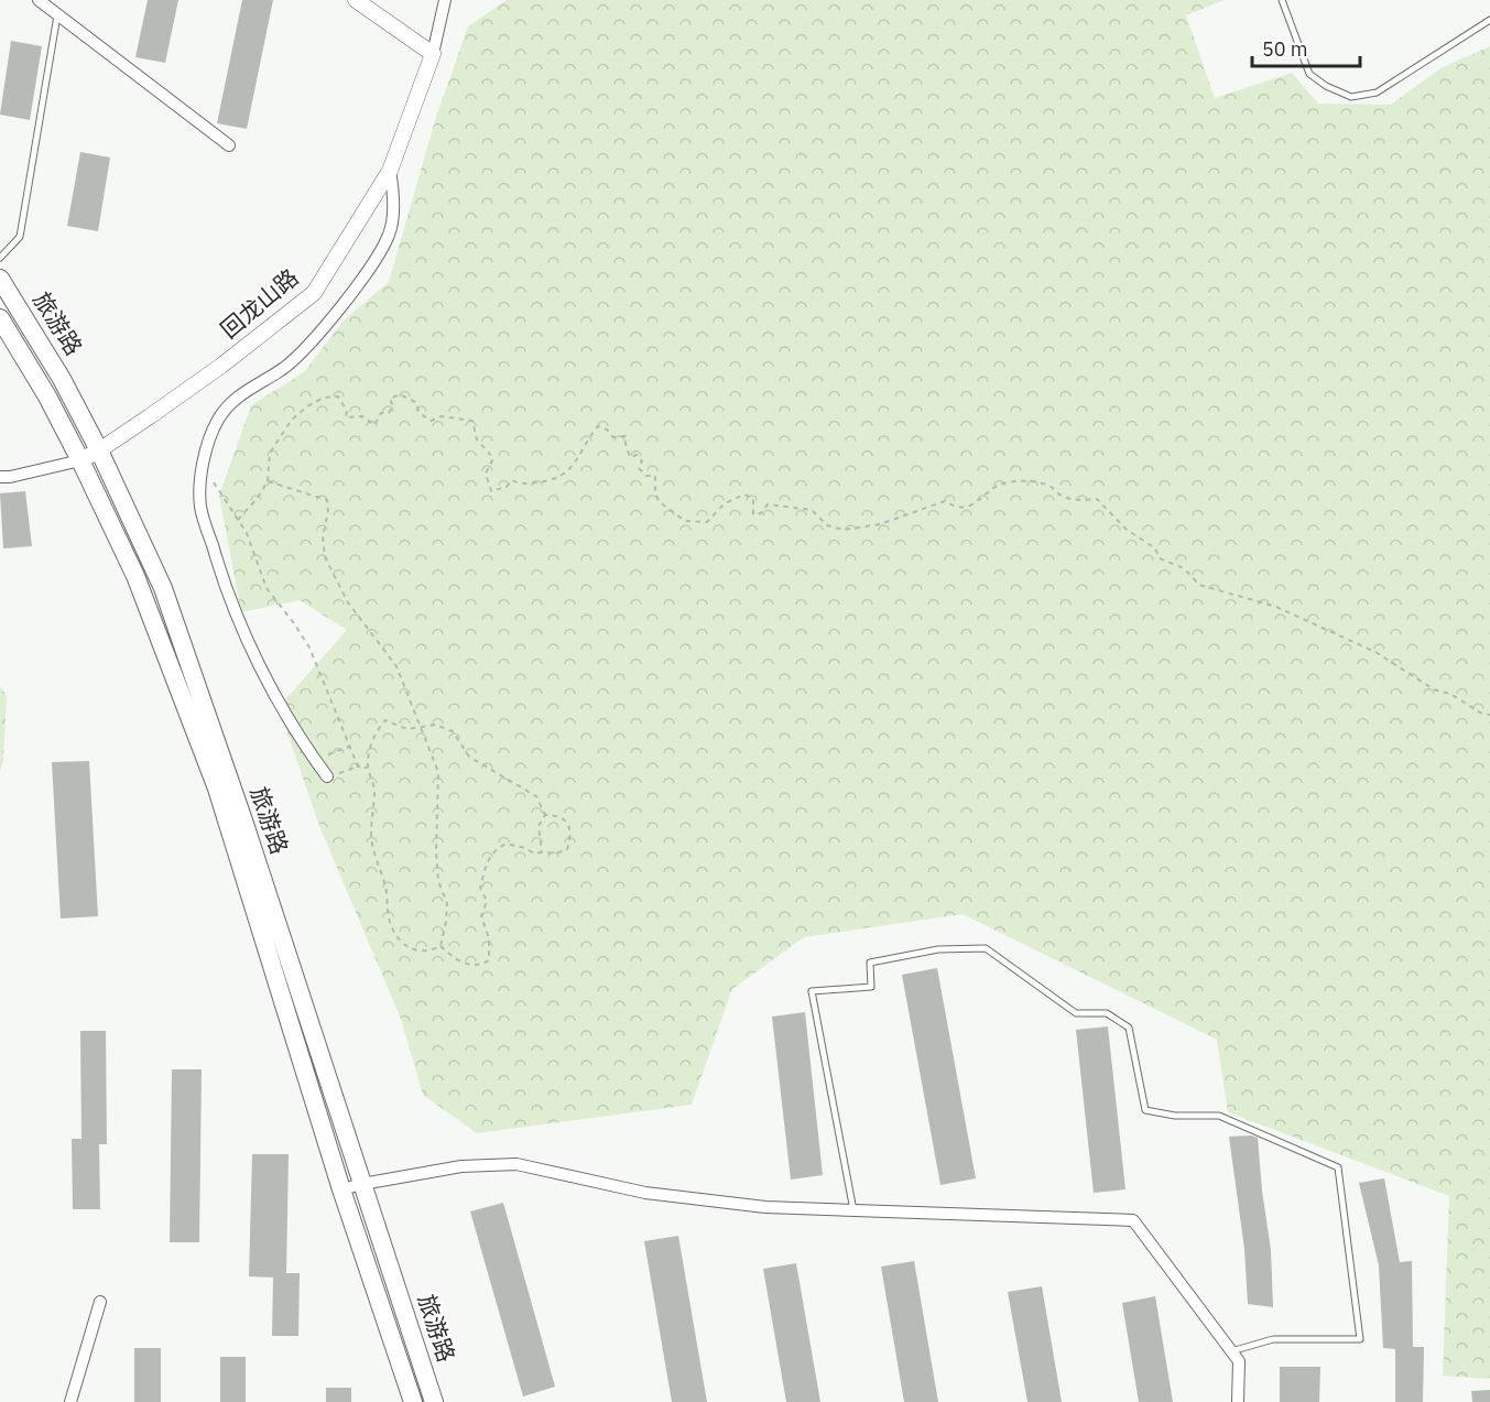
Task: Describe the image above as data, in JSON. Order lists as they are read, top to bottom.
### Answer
{
  "streets": {
    "main road": ["旅游路"],
    "street": ["回龙山路"]
  },
  "crossings": [
    ["回龙山路", "旅游路"]
  ],
  "scale_bar": "50 m"
}
